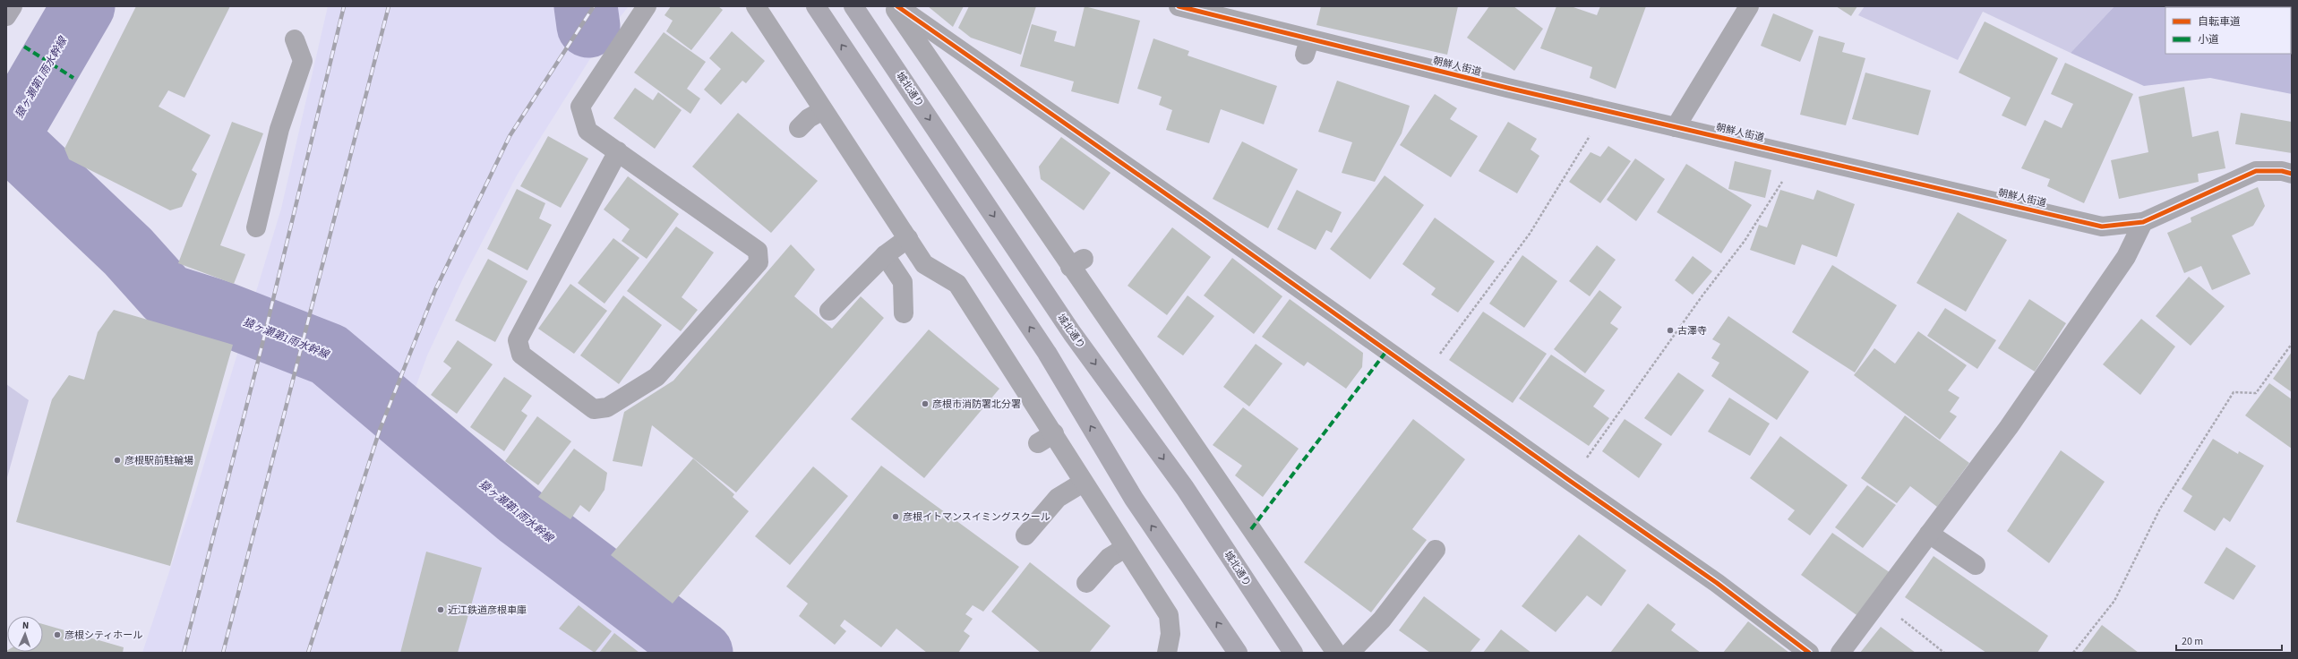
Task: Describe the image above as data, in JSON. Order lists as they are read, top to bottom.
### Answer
{
  "streets": {
    "main road": ["城北通り"],
    "street": ["朝鮮人街道"]
  },
  "water": ["猿ヶ瀬第1雨水幹線"],
  "places": [
    "古澤寺",
    "彦根市消防署北分署",
    "彦根駅前駐輪場",
    "彦根イトマンスイミングスクール",
    "近江鉄道彦根車庫",
    "彦根シティホール"
  ],
  "legend": ["自転車道", "小道"],
  "scale_bar": "20 m",
  "north": "top"
}
